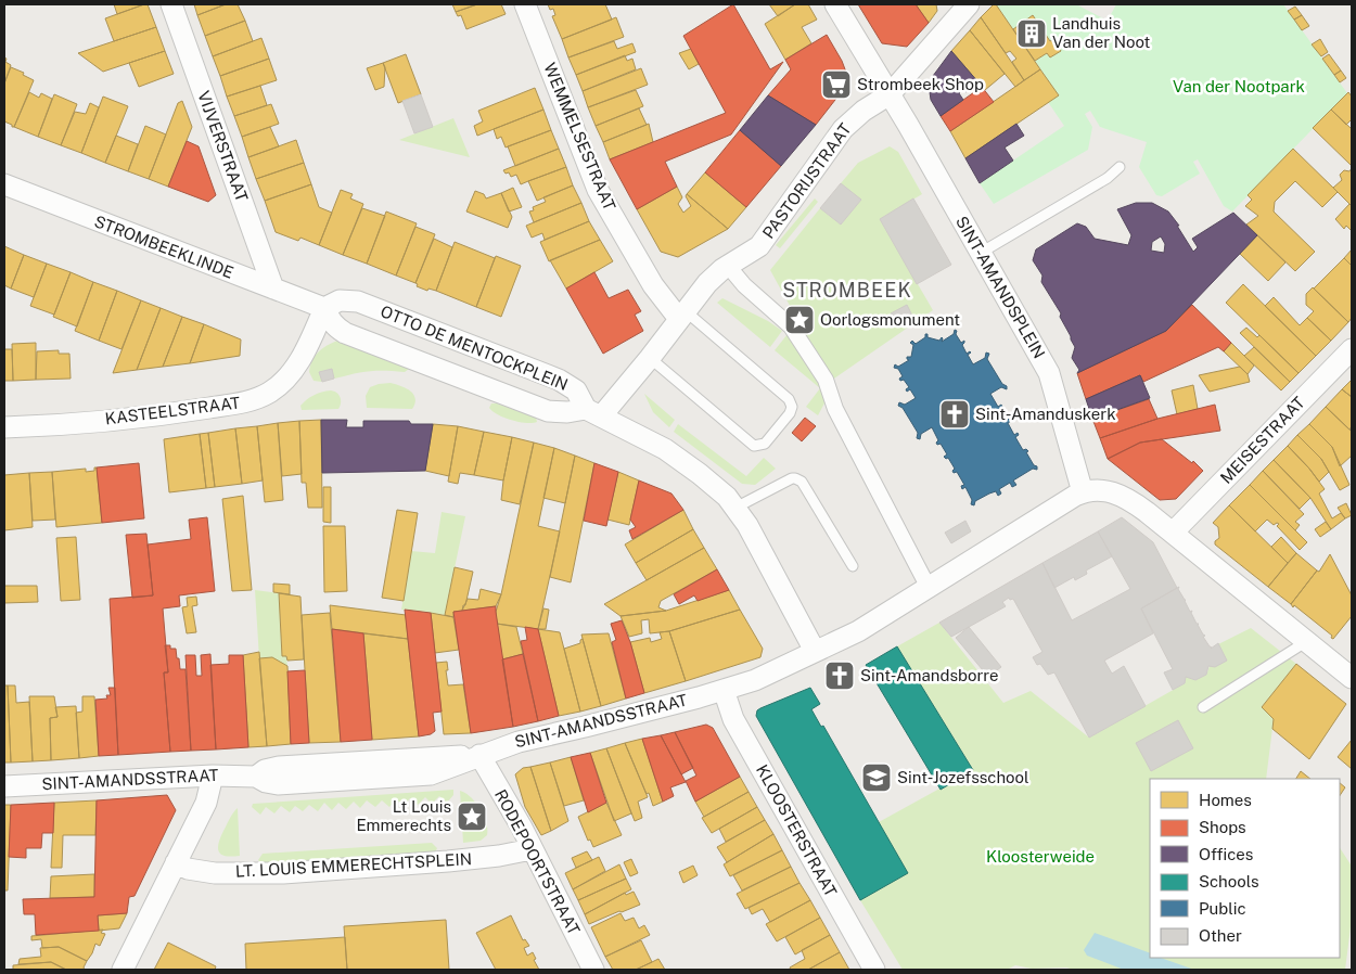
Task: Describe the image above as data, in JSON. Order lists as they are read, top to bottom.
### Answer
{
  "streets": {
    "street": [
      "WEMMELSESTRAAT",
      "VIJVERSTRAAT",
      "PASTORIJSTRAAT",
      "STROMBEEKLINDE",
      "SINT-AMANDSPLEIN",
      "OTTO DE MENTOCKPLEIN",
      "KASTEELSTRAAT",
      "MEISESTRAAT",
      "SINT-AMANDSSTRAAT",
      "KLOOSTERSTRAAT",
      "RODEPOORTSTRAAT",
      "LT. LOUIS EMMERECHTSPLEIN"
    ]
  },
  "crossings": [
    ["VIJVERSTRAAT", "STROMBEEKLINDE"],
    ["PASTORIJSTRAAT", "SINT-AMANDSPLEIN"],
    ["STROMBEEKLINDE", "OTTO DE MENTOCKPLEIN"],
    ["STROMBEEKLINDE", "KASTEELSTRAAT"],
    ["OTTO DE MENTOCKPLEIN", "KASTEELSTRAAT"],
    ["SINT-AMANDSSTRAAT", "KLOOSTERSTRAAT"],
    ["SINT-AMANDSSTRAAT", "RODEPOORTSTRAAT"],
    ["RODEPOORTSTRAAT", "LT. LOUIS EMMERECHTSPLEIN"]
  ],
  "districts": ["STROMBEEK"],
  "parks": ["Van der Nootpark", "Kloosterweide"],
  "places": {
    "building": ["Landhuis Van der Noot"],
    "supermarket": ["Strombeek Shop"],
    "place": ["Oorlogsmonument", "Lt Louis Emmerechts"],
    "church": ["Sint-Amanduskerk", "Sint-Amandsborre"],
    "school or university": ["Sint-Jozefsschool"]
  },
  "legend": [
    "Homes",
    "Shops",
    "Offices",
    "Schools",
    "Public",
    "Other"
  ]
}
